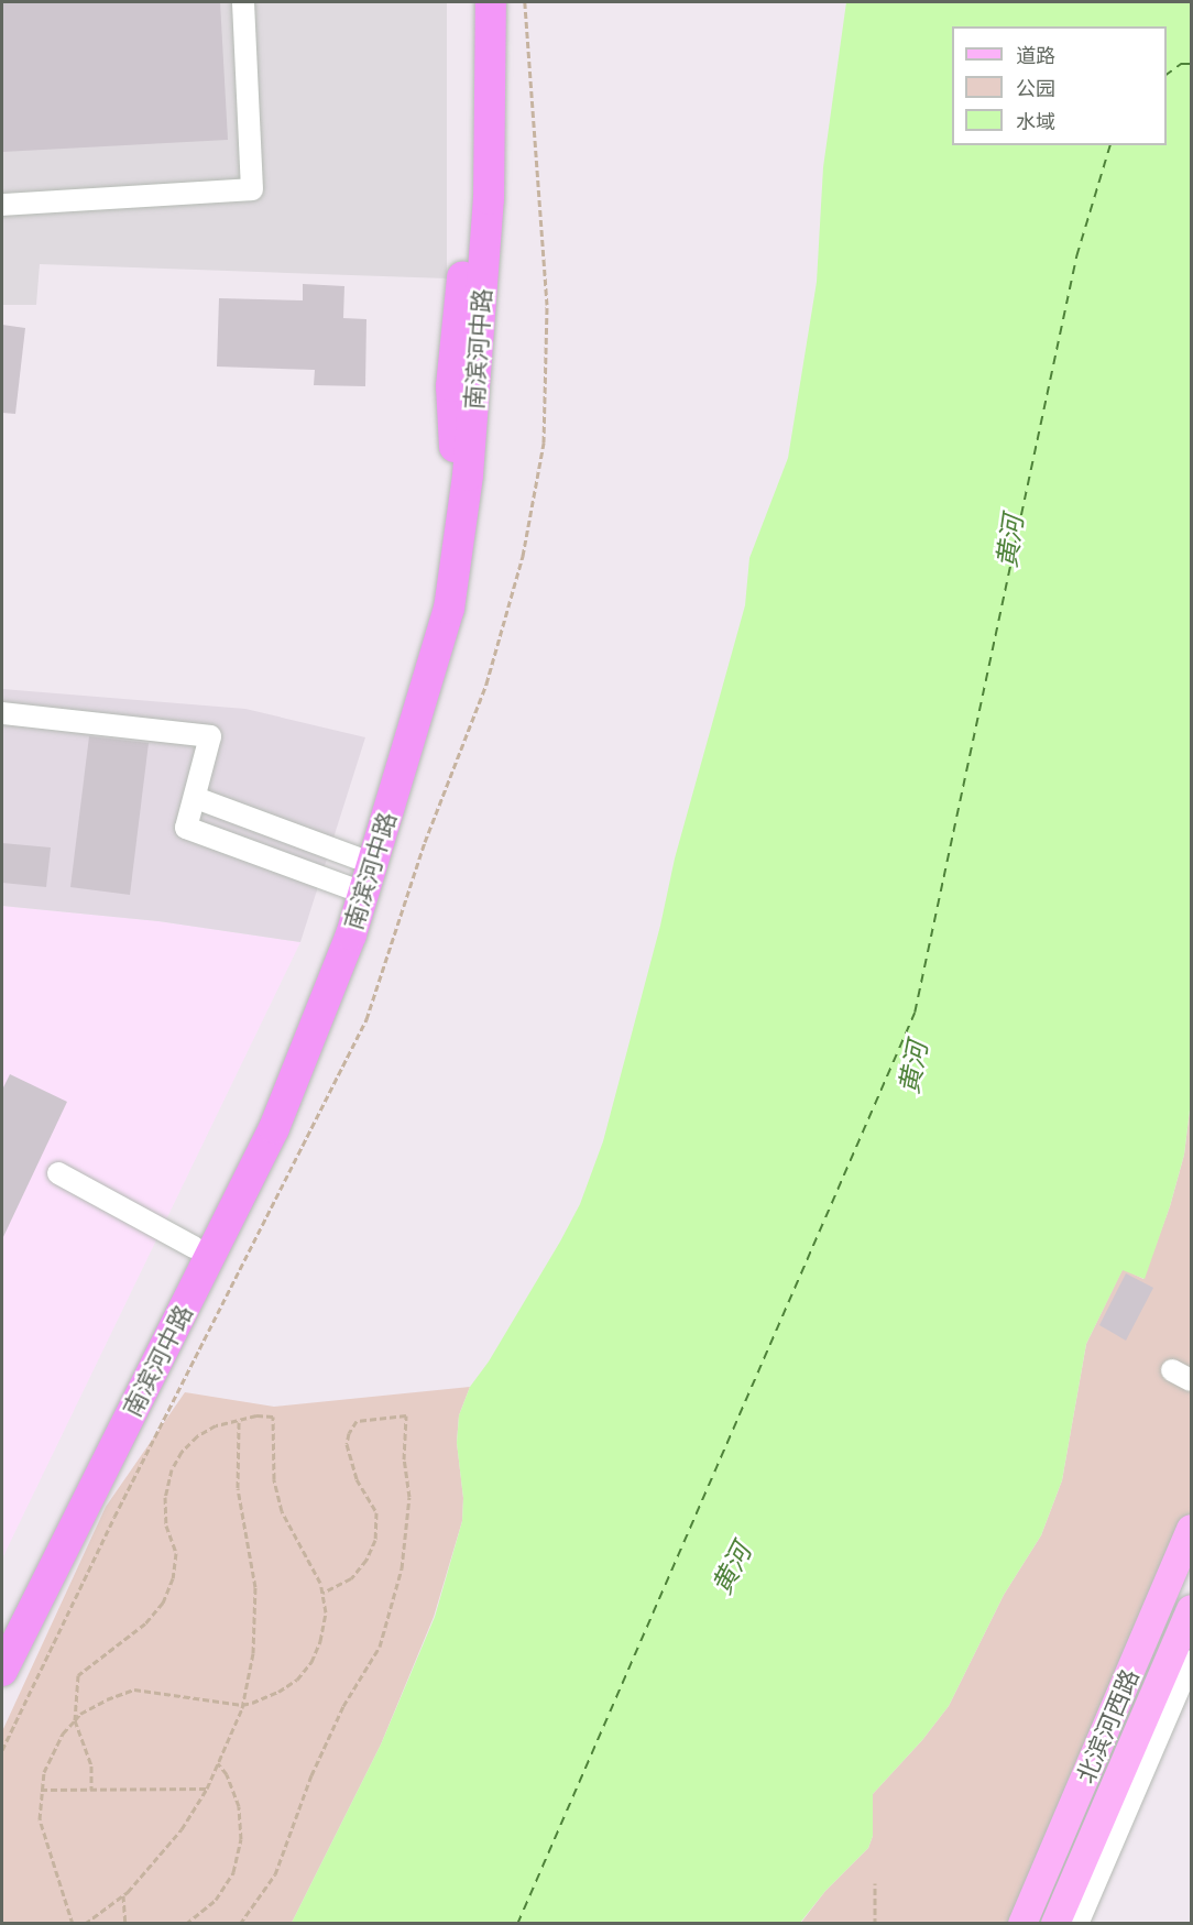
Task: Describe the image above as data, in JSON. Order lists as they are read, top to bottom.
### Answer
{
  "streets": {
    "highway": ["南滨河中路"],
    "main road": ["北滨河西路"]
  },
  "water": ["黄河"],
  "legend": ["道路", "公园", "水域"]
}
